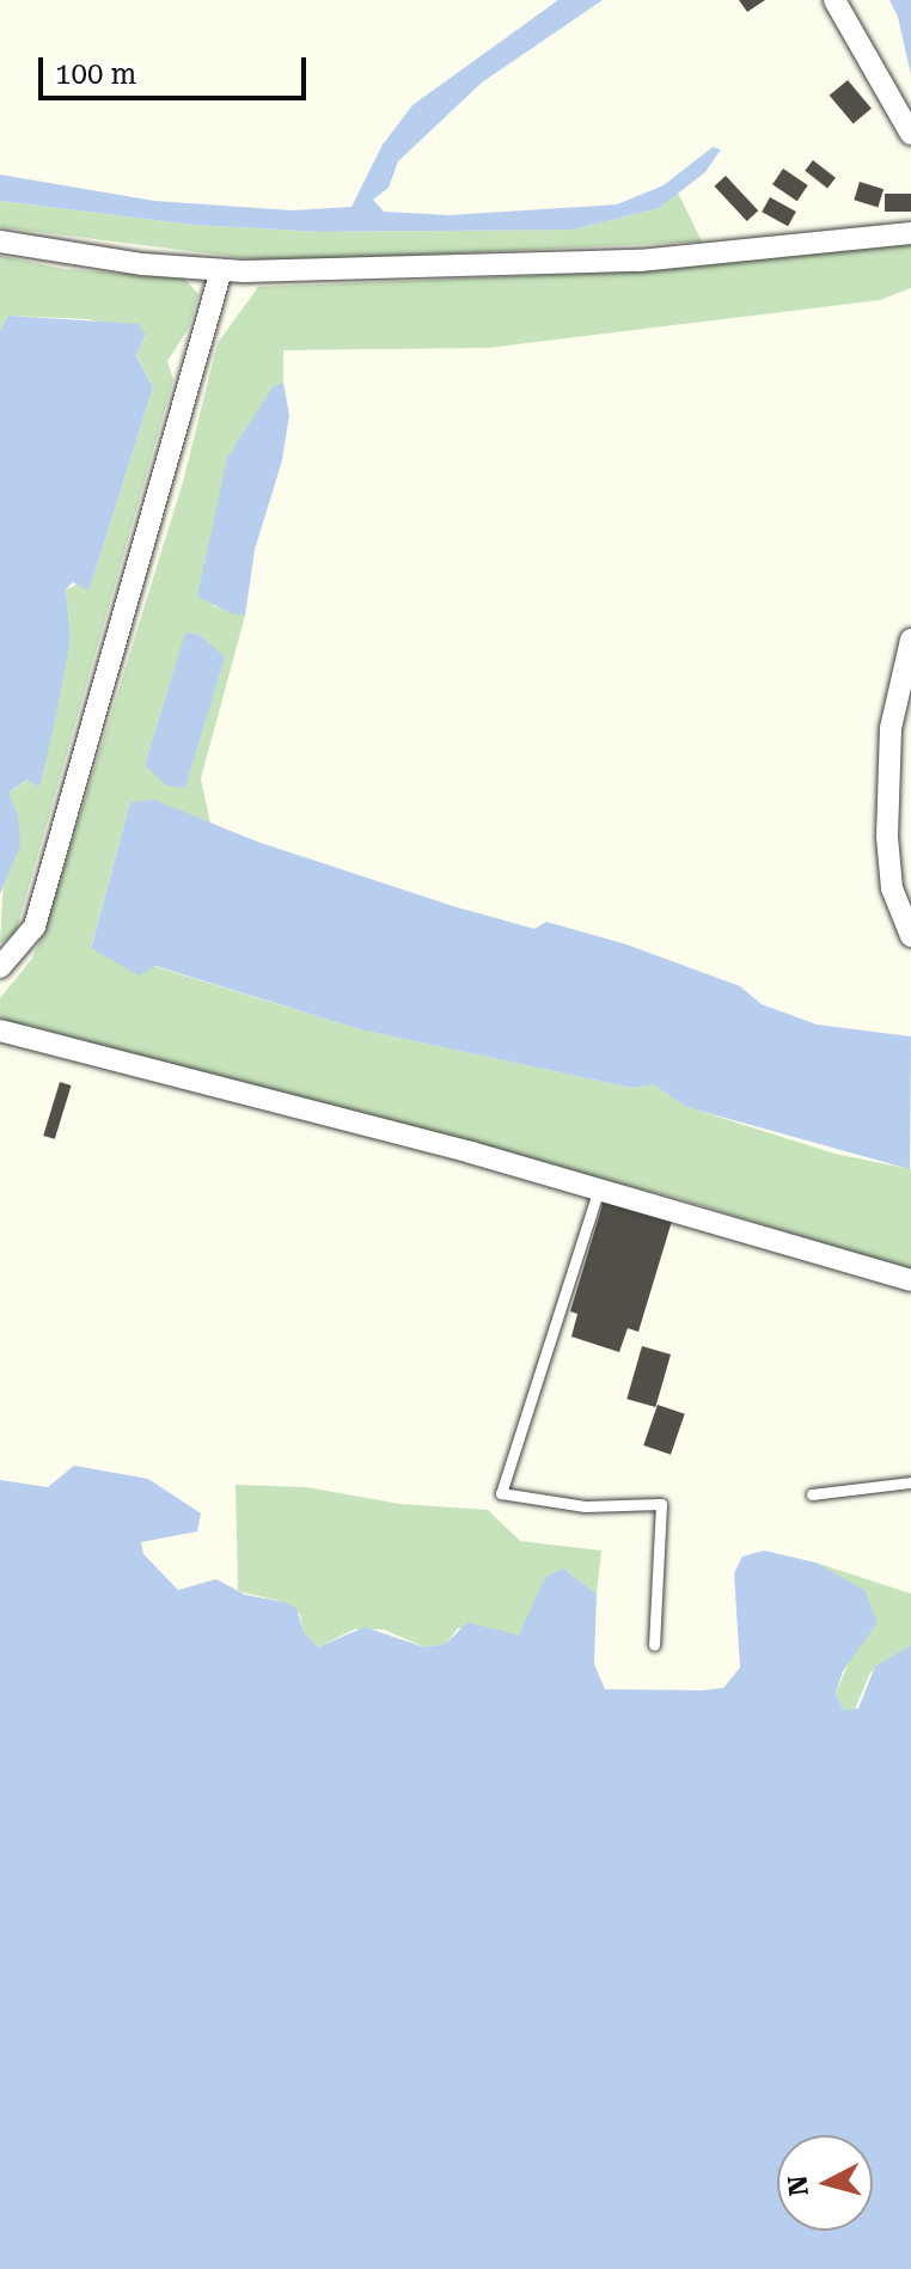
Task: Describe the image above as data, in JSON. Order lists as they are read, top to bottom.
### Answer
{
  "scale_bar": "100 m",
  "north": "left"
}
